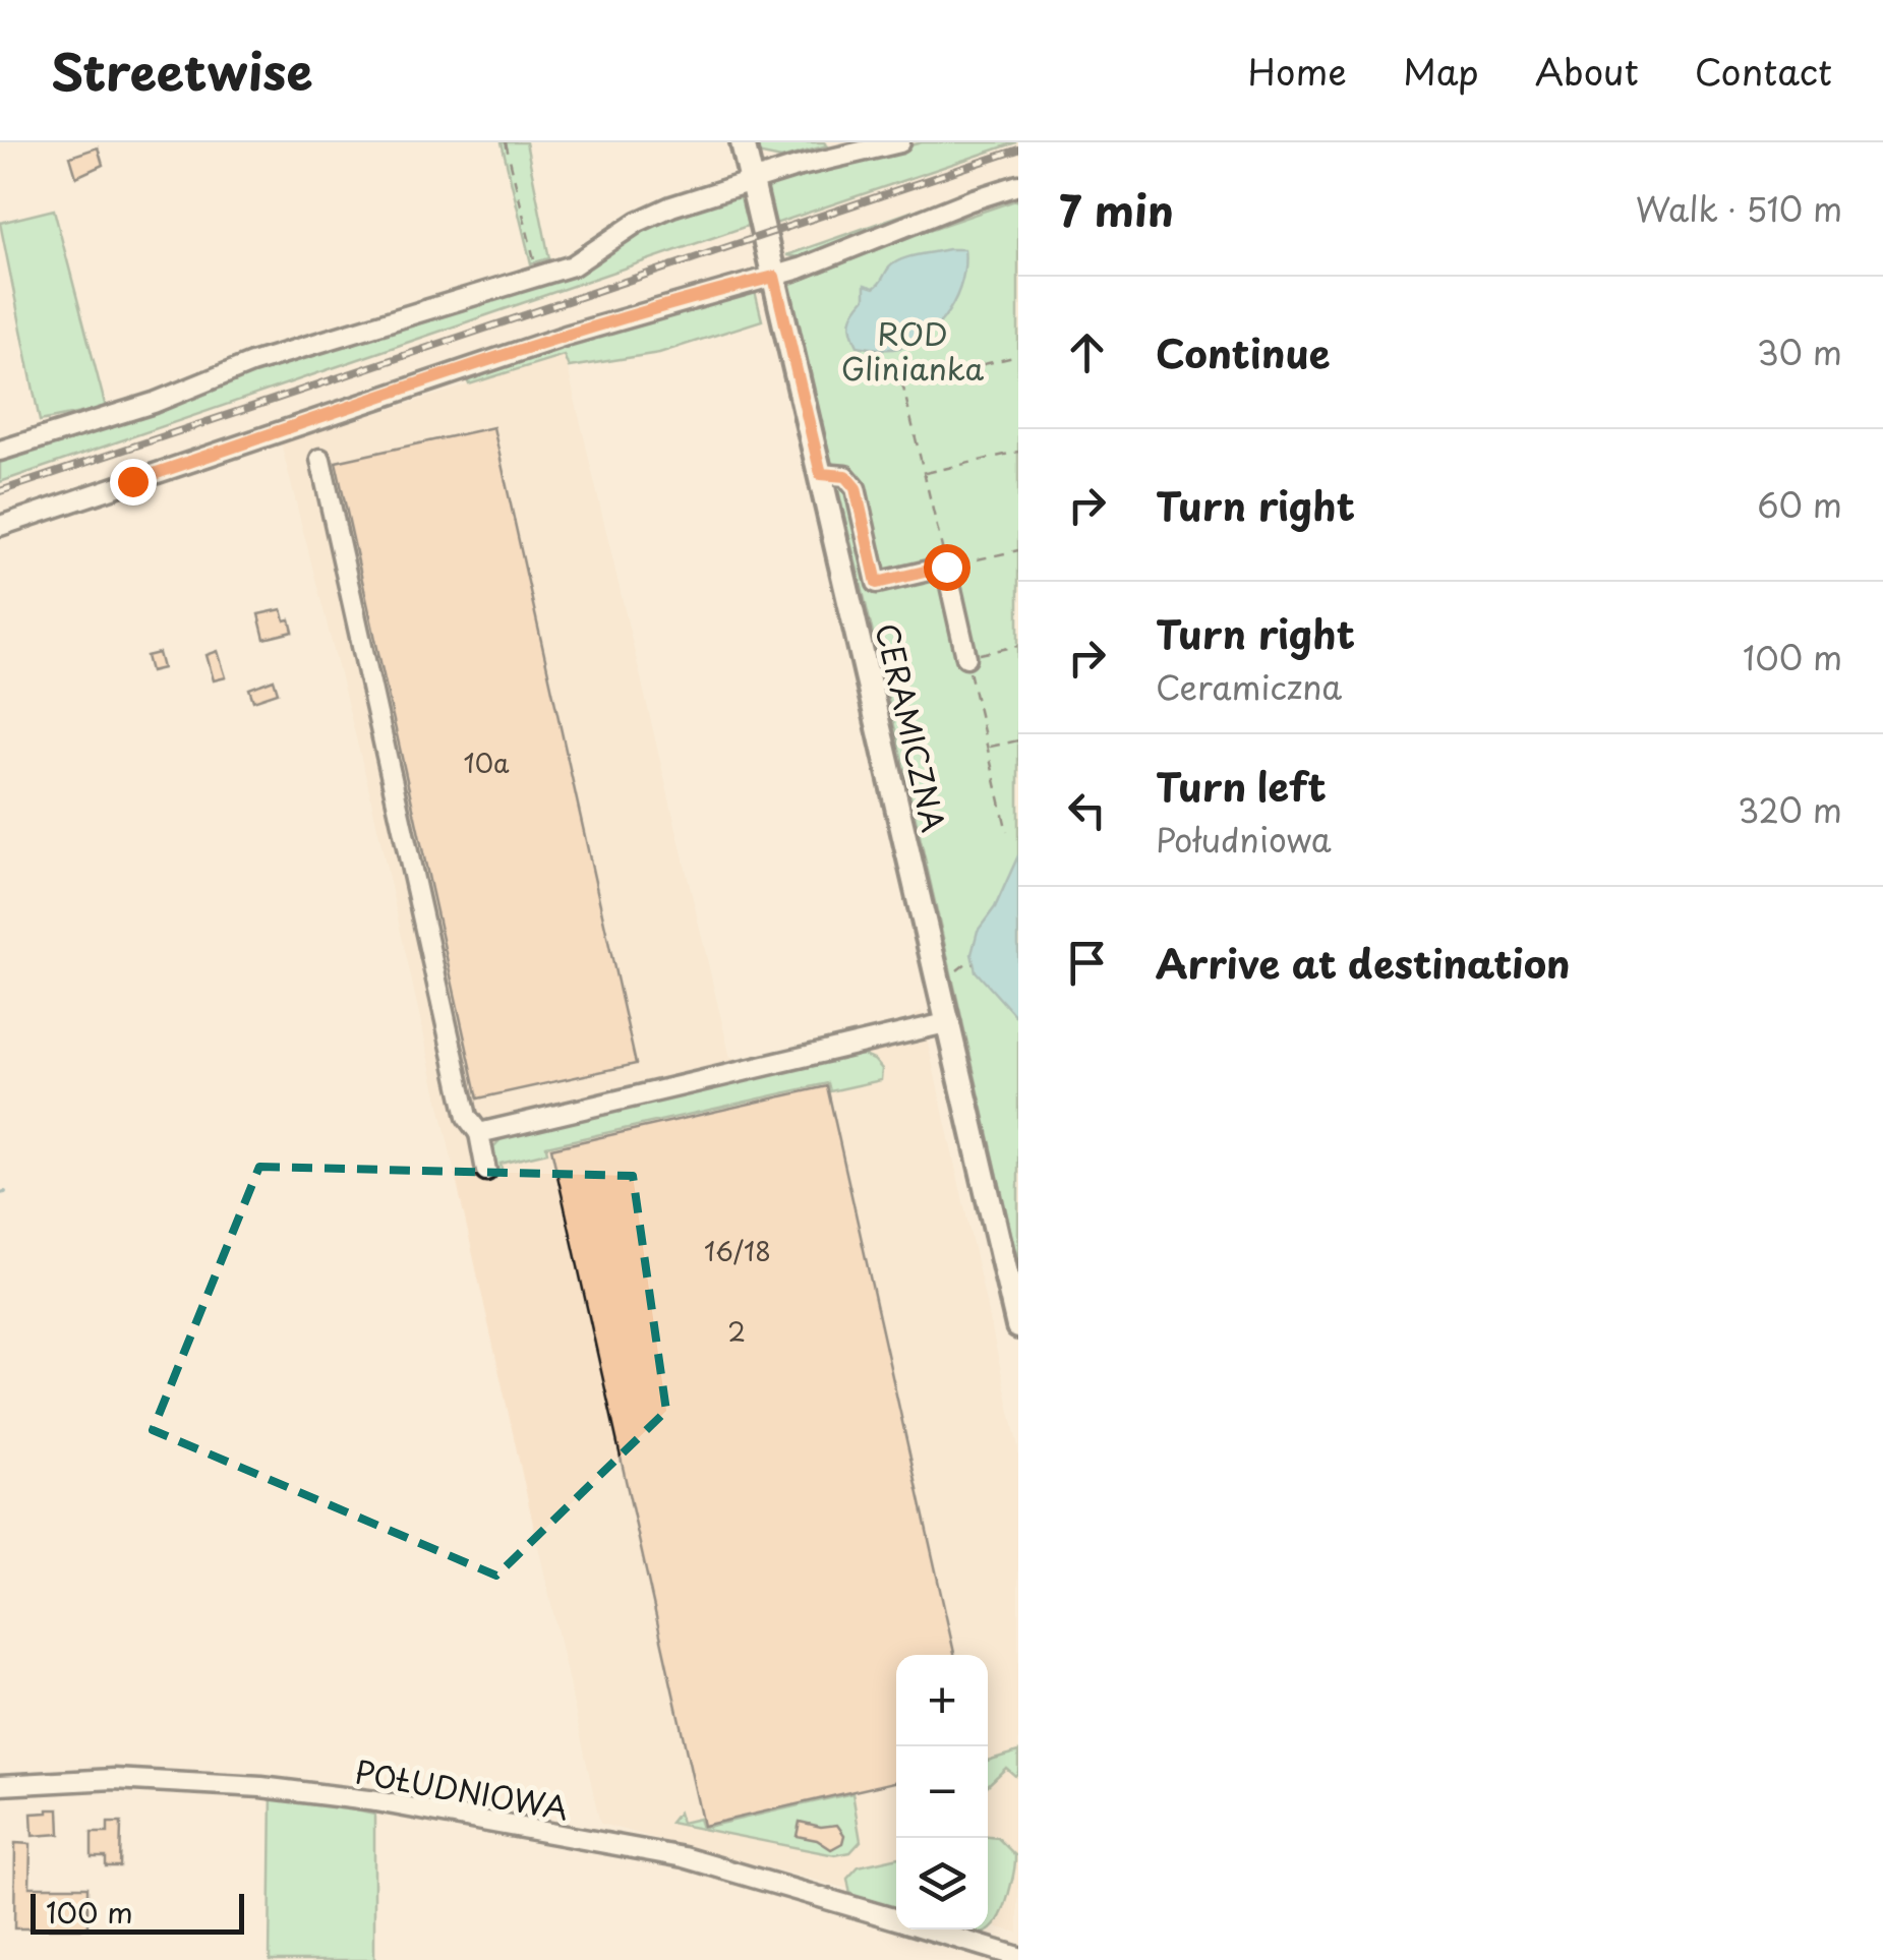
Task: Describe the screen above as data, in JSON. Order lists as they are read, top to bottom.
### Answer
{
  "streets": {
    "main road": ["CERAMICZNA"],
    "street": ["POŁUDNIOWA"]
  },
  "parks": ["ROD Glinianka"],
  "house_numbers": ["10a", "16/18", "2"],
  "scale_bar": "100 m",
  "page": {
    "header": "Streetwise",
    "nav": [
      "Home",
      "Map",
      "About",
      "Contact"
    ],
    "heading": ["7 min", "Walk · 510 m"],
    "list": [
      ["Continue", "30 m"],
      ["Turn right", "60 m"],
      ["Turn right", "Ceramiczna", "100 m"],
      ["Turn left", "Południowa", "320 m"],
      "Arrive at destination"
    ],
    "map_buttons": ["+", "−"],
    "scale": "100 m"
  }
}
